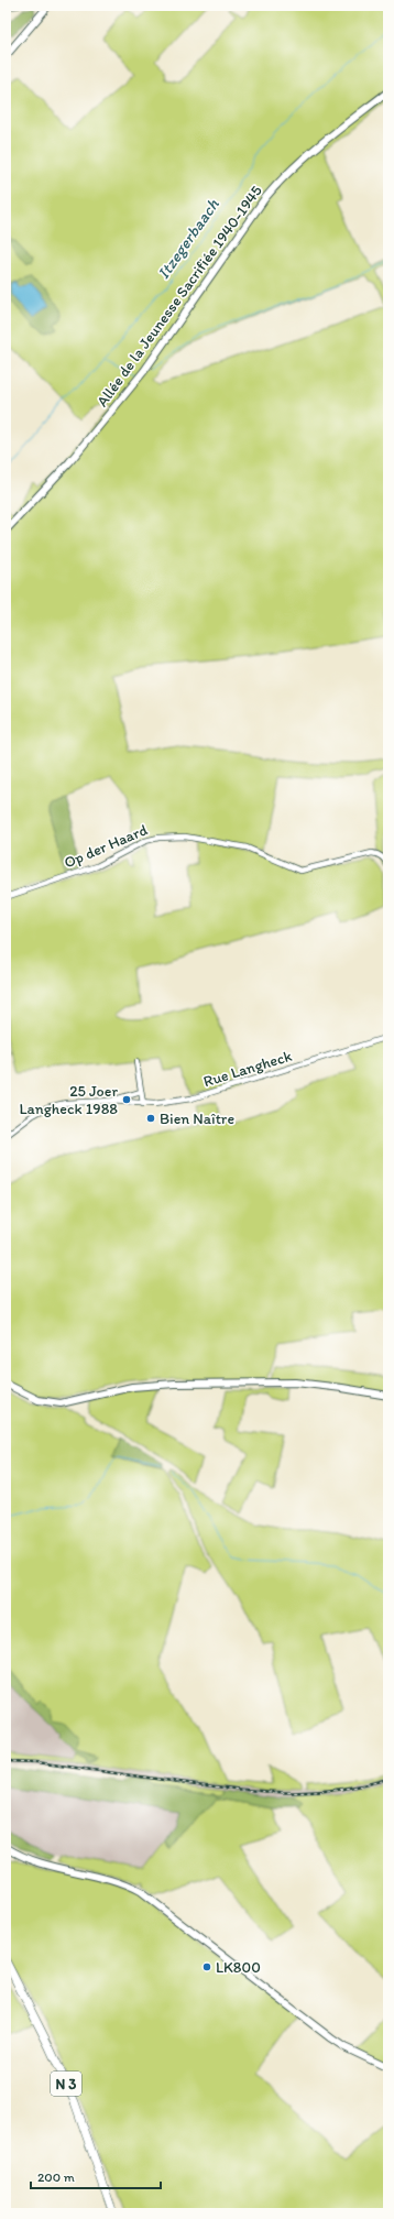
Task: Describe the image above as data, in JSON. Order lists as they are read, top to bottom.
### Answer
{
  "streets": {
    "main road": ["Allée de la Jeunesse Sacrifiée 1940-1945", "N 3"],
    "street": ["Op der Haard", "Rue Langheck"]
  },
  "water": ["Itzegerbaach"],
  "places": ["25 Joer Langheck 1988", "Bien Naître", "LK800"],
  "scale_bar": "200 m"
}
